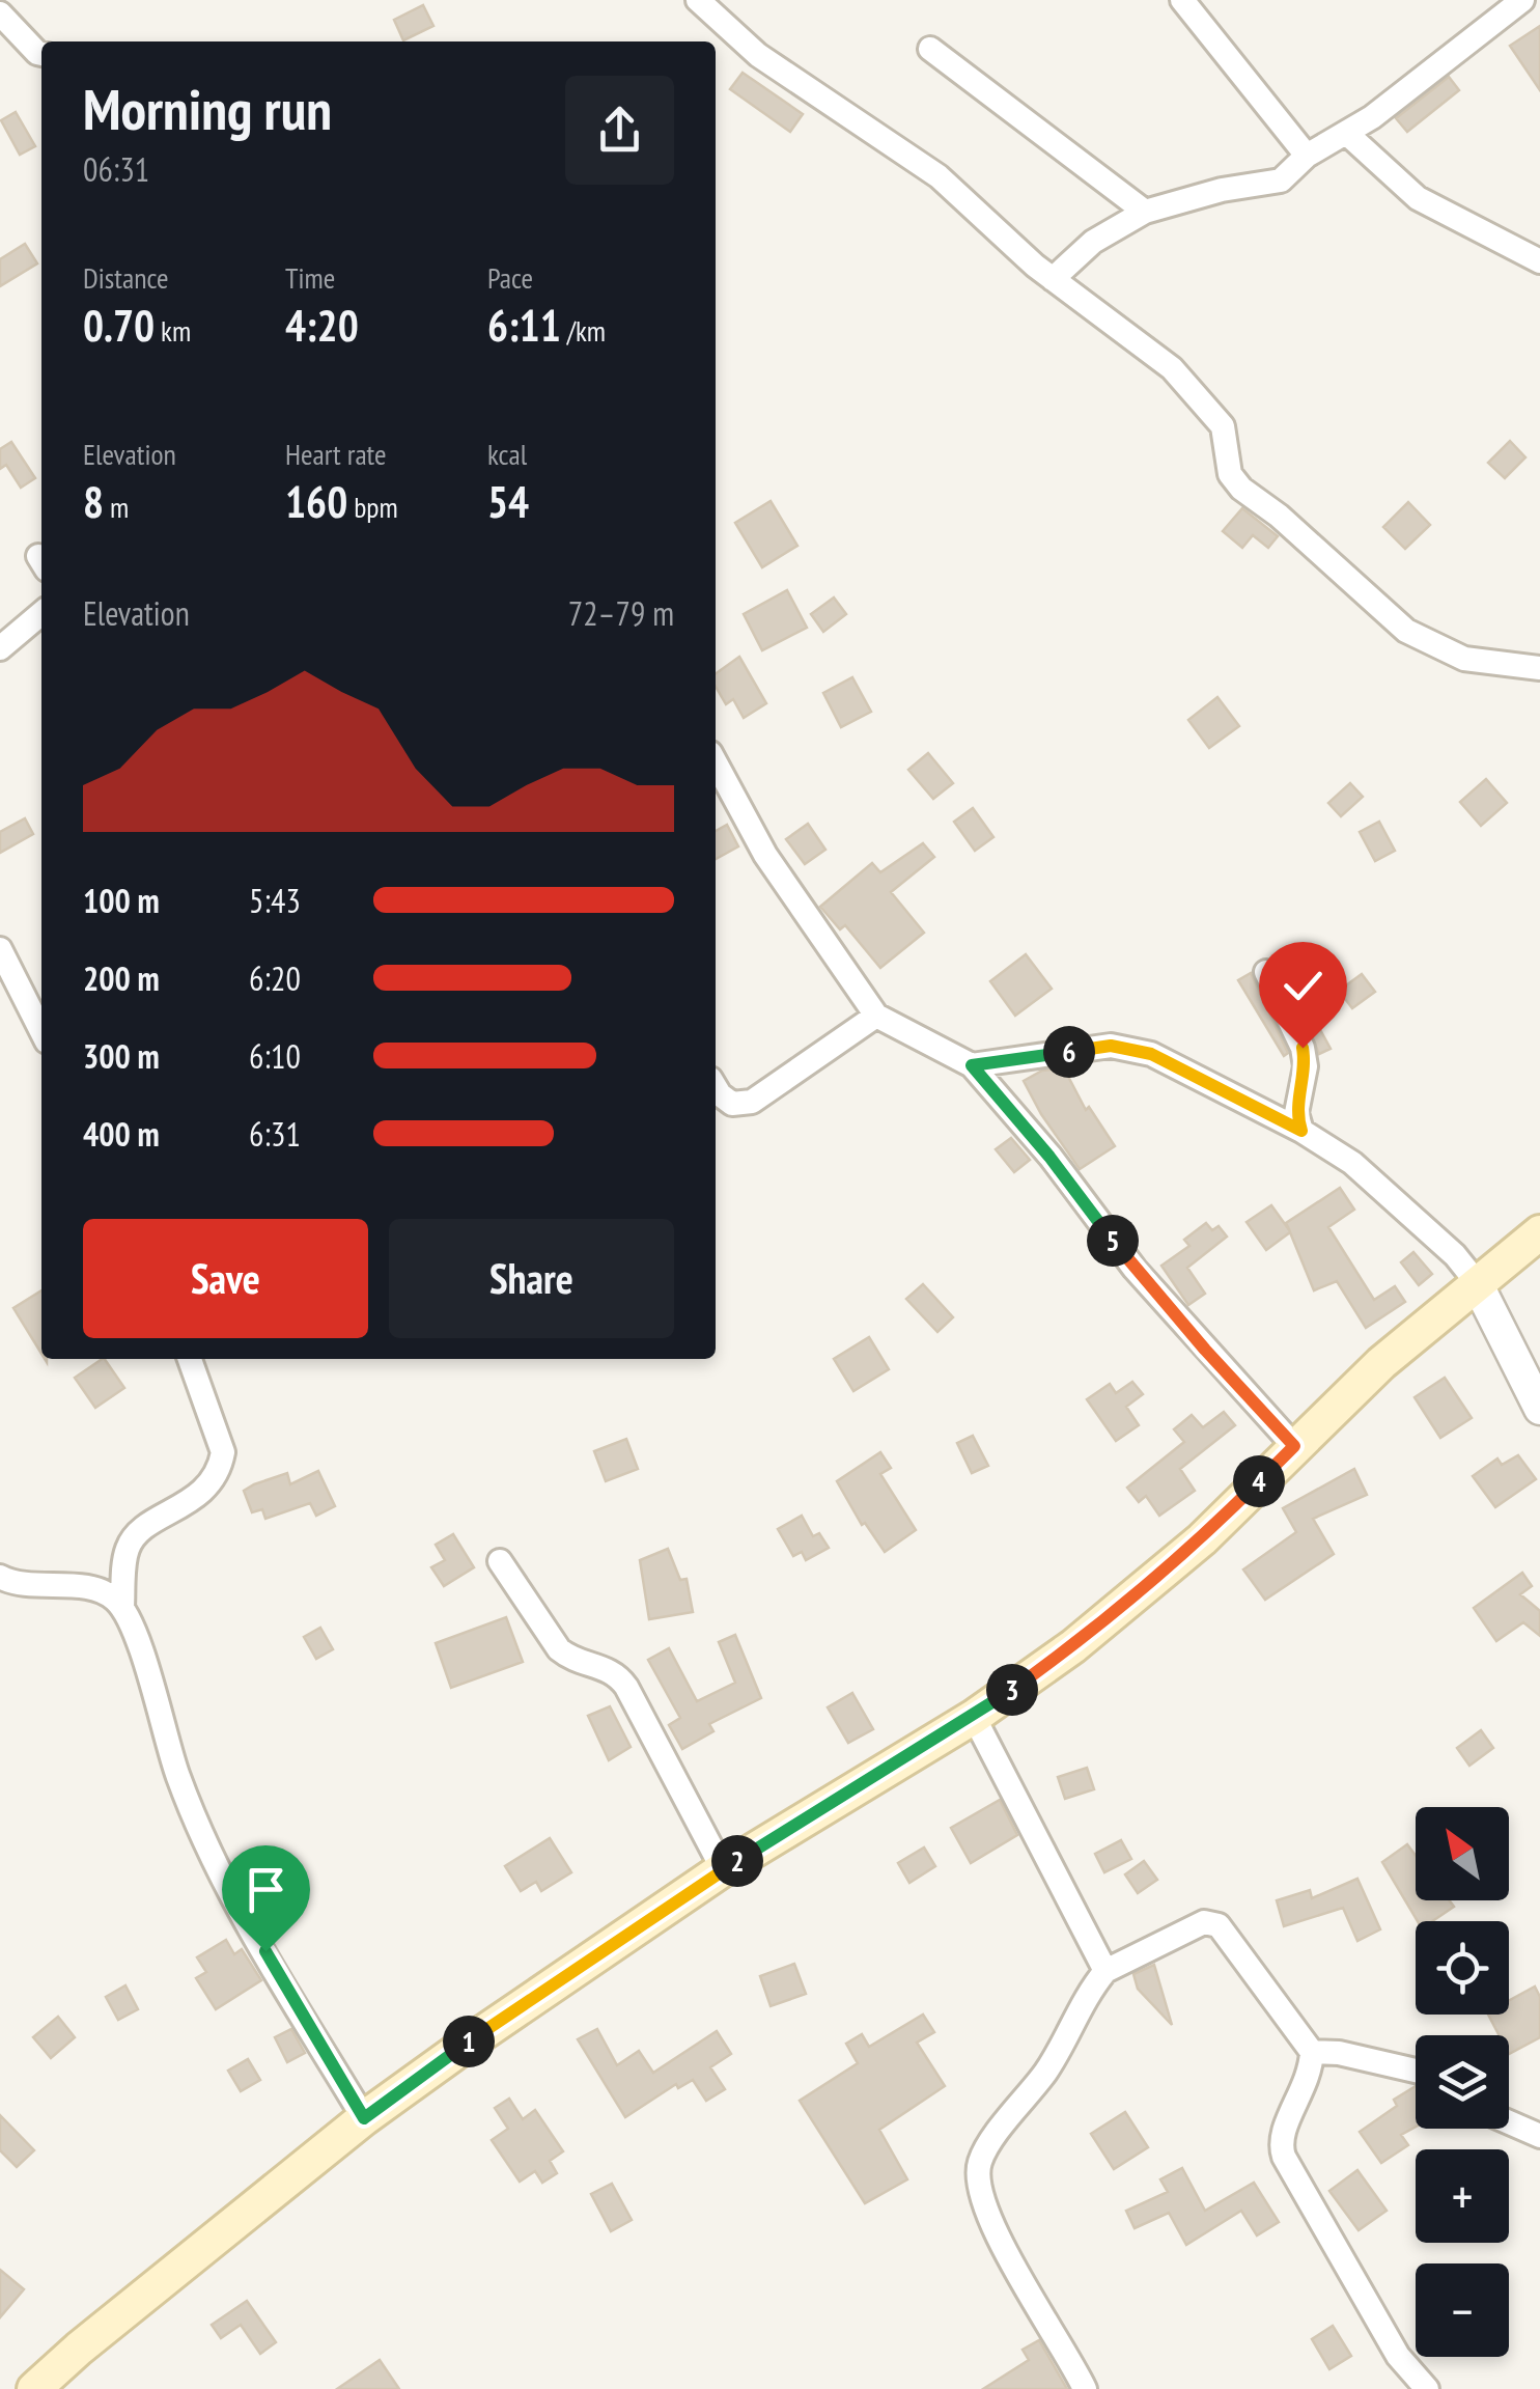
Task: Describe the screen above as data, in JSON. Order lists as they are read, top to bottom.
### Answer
{
  "north": "top left",
  "page": {
    "heading": ["Morning run", "06:31"],
    "stats": [
      ["Distance", "0.70 km"],
      ["Time", "4:20"],
      ["Pace", "6:11 /km"],
      ["Elevation", "8 m"],
      ["Heart rate", "160 bpm"],
      ["kcal", "54"]
    ],
    "chart": ["Elevation", "72–79 m"],
    "list": [
      {
        "name": "100 m",
        "note": "5:43"
      },
      {
        "name": "200 m",
        "note": "6:20"
      },
      {
        "name": "300 m",
        "note": "6:10"
      },
      {
        "name": "400 m",
        "note": "6:31"
      }
    ],
    "pins": [
      "6",
      "5",
      "4",
      "3",
      "2",
      "1"
    ],
    "buttons": ["Save", "Share"],
    "map_buttons": ["+", "−"]
  }
}
